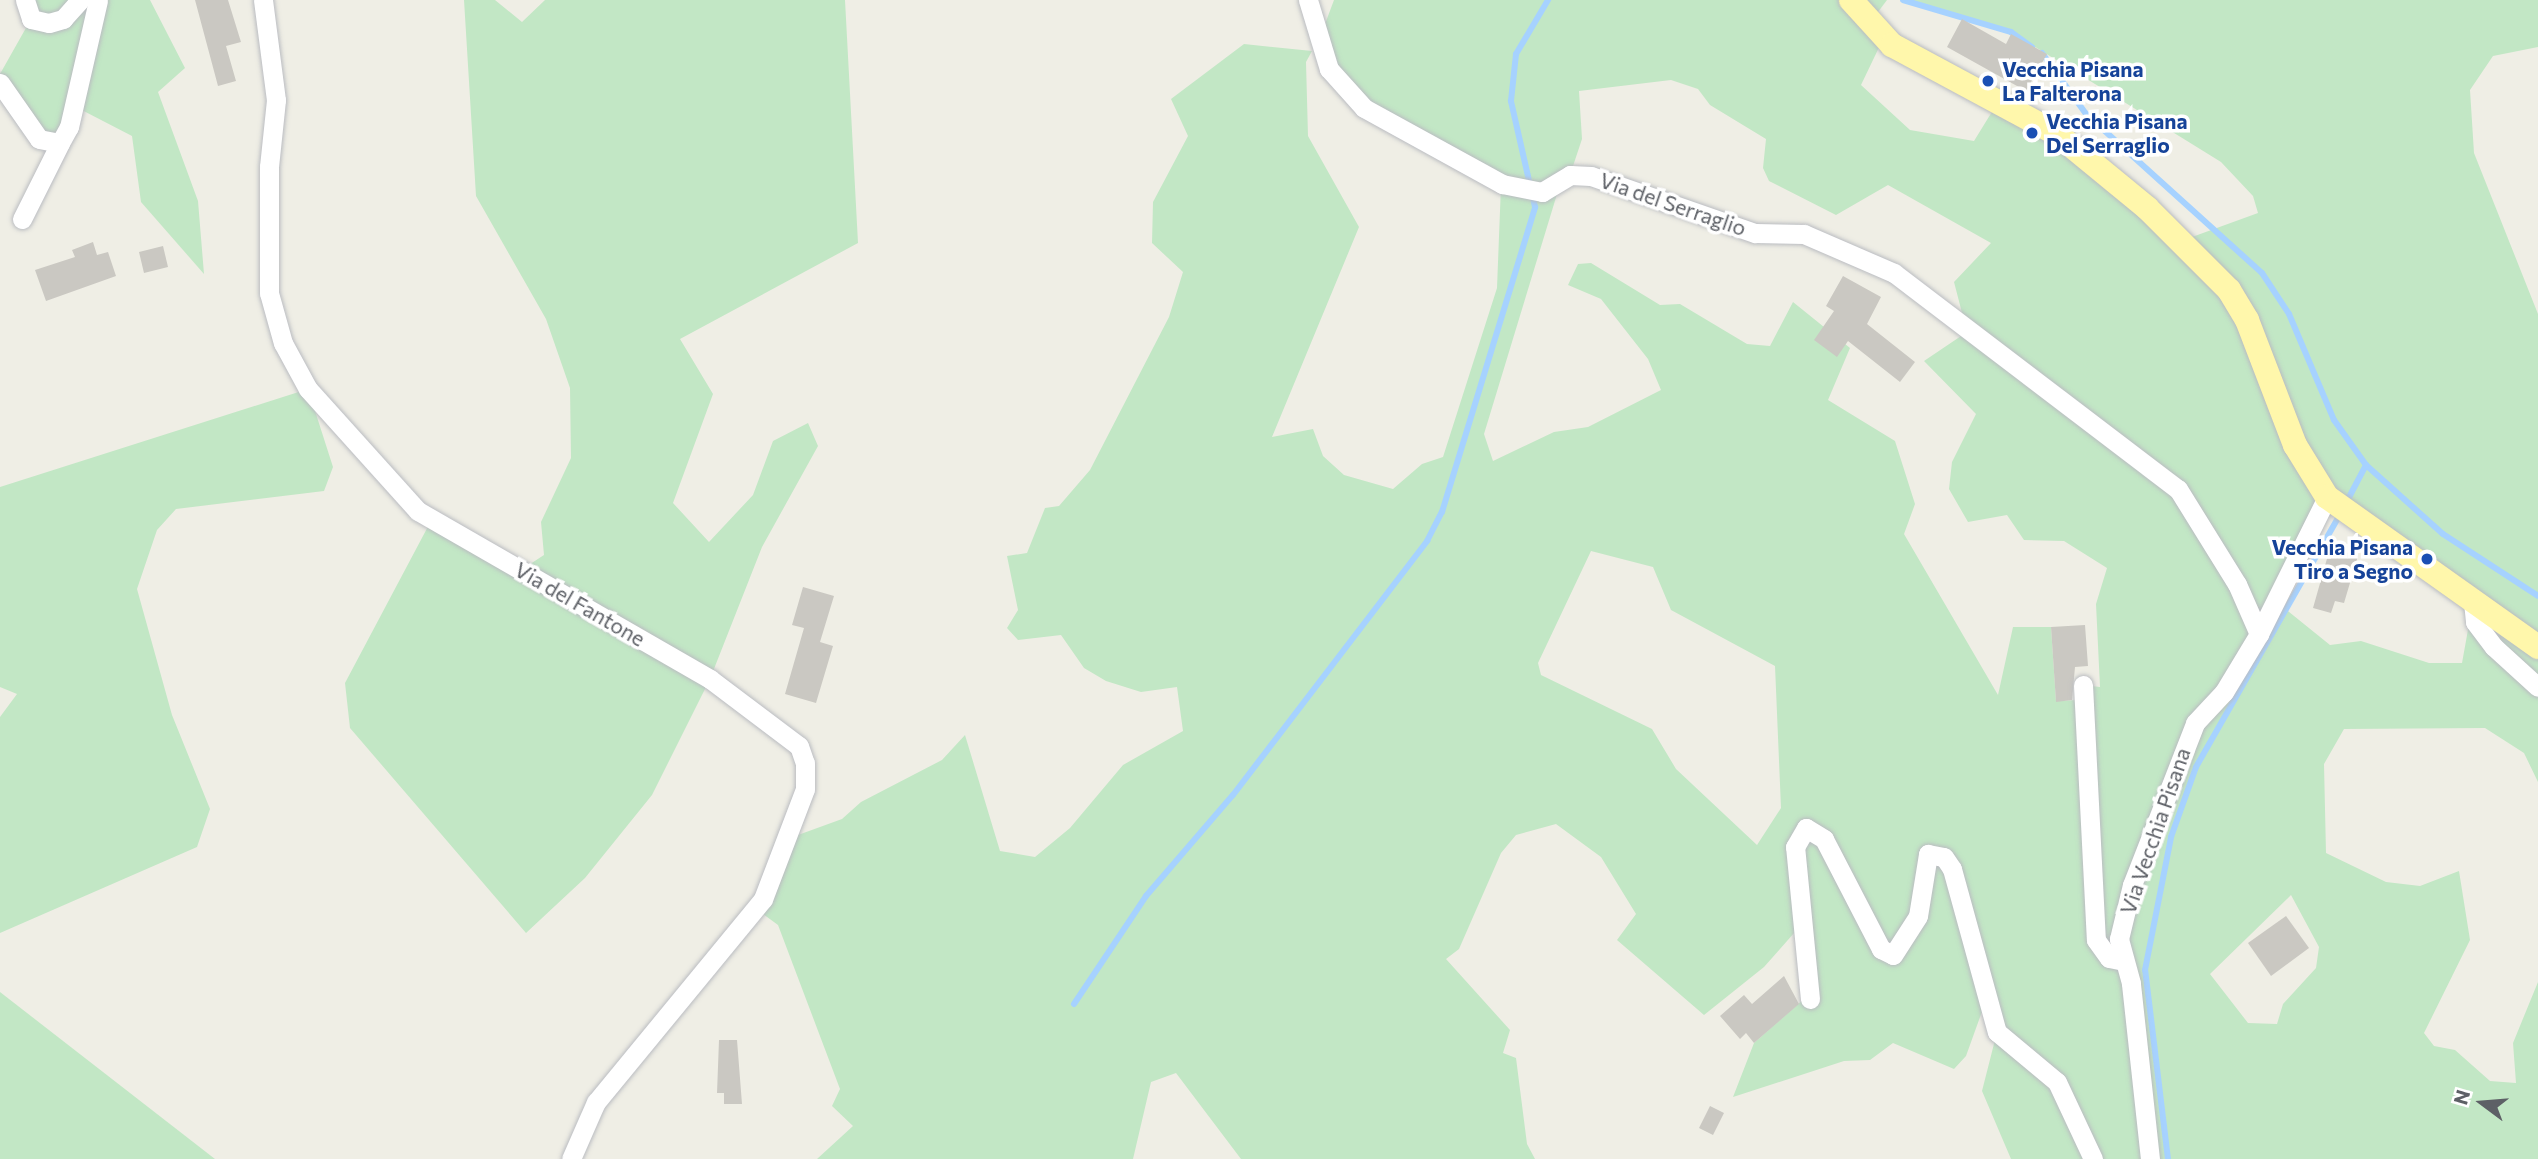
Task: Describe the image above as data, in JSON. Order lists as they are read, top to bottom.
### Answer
{
  "streets": {
    "street": ["Via del Serraglio", "Via del Fantone", "Via Vecchia Pisana"]
  },
  "crossings": [
    ["Via del Serraglio", "Via Vecchia Pisana"]
  ],
  "places": ["Vecchia Pisana La Falterona", "Vecchia Pisana Del Serraglio", "Vecchia Pisana Tiro a Segno"],
  "north": "left"
}
